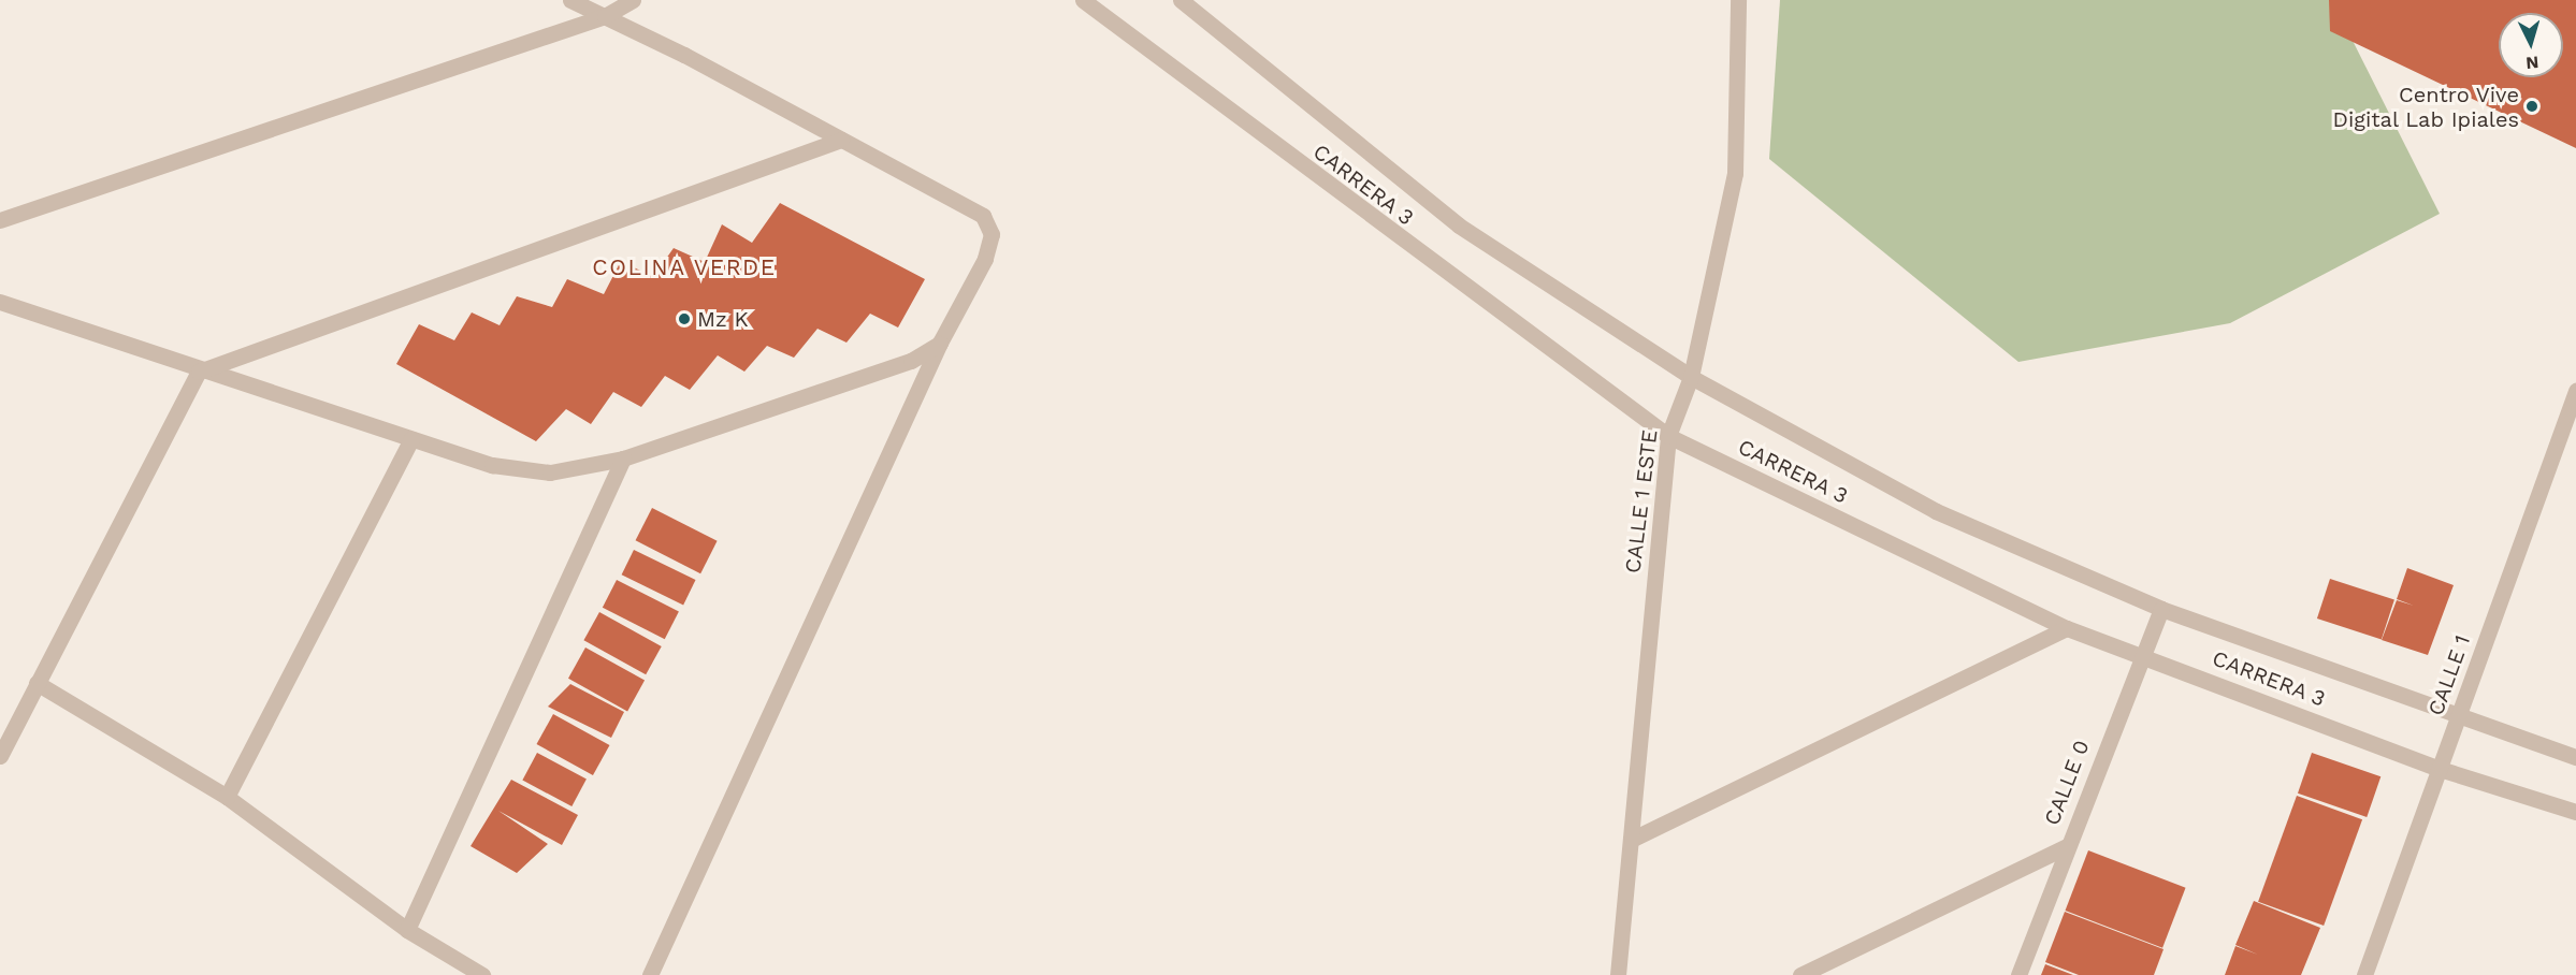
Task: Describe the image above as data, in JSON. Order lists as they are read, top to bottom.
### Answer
{
  "streets": {
    "street": [
      "CARRERA 3",
      "CALLE 1 ESTE",
      "CALLE 1",
      "CALLE 0"
    ]
  },
  "crossings": [
    ["CARRERA 3", "CALLE 1 ESTE"],
    ["CARRERA 3", "CALLE 1"],
    ["CARRERA 3", "CALLE 0"]
  ],
  "districts": ["COLINA VERDE"],
  "places": ["Centro Vive Digital Lab Ipiales", "Mz K"],
  "north": "bottom"
}
